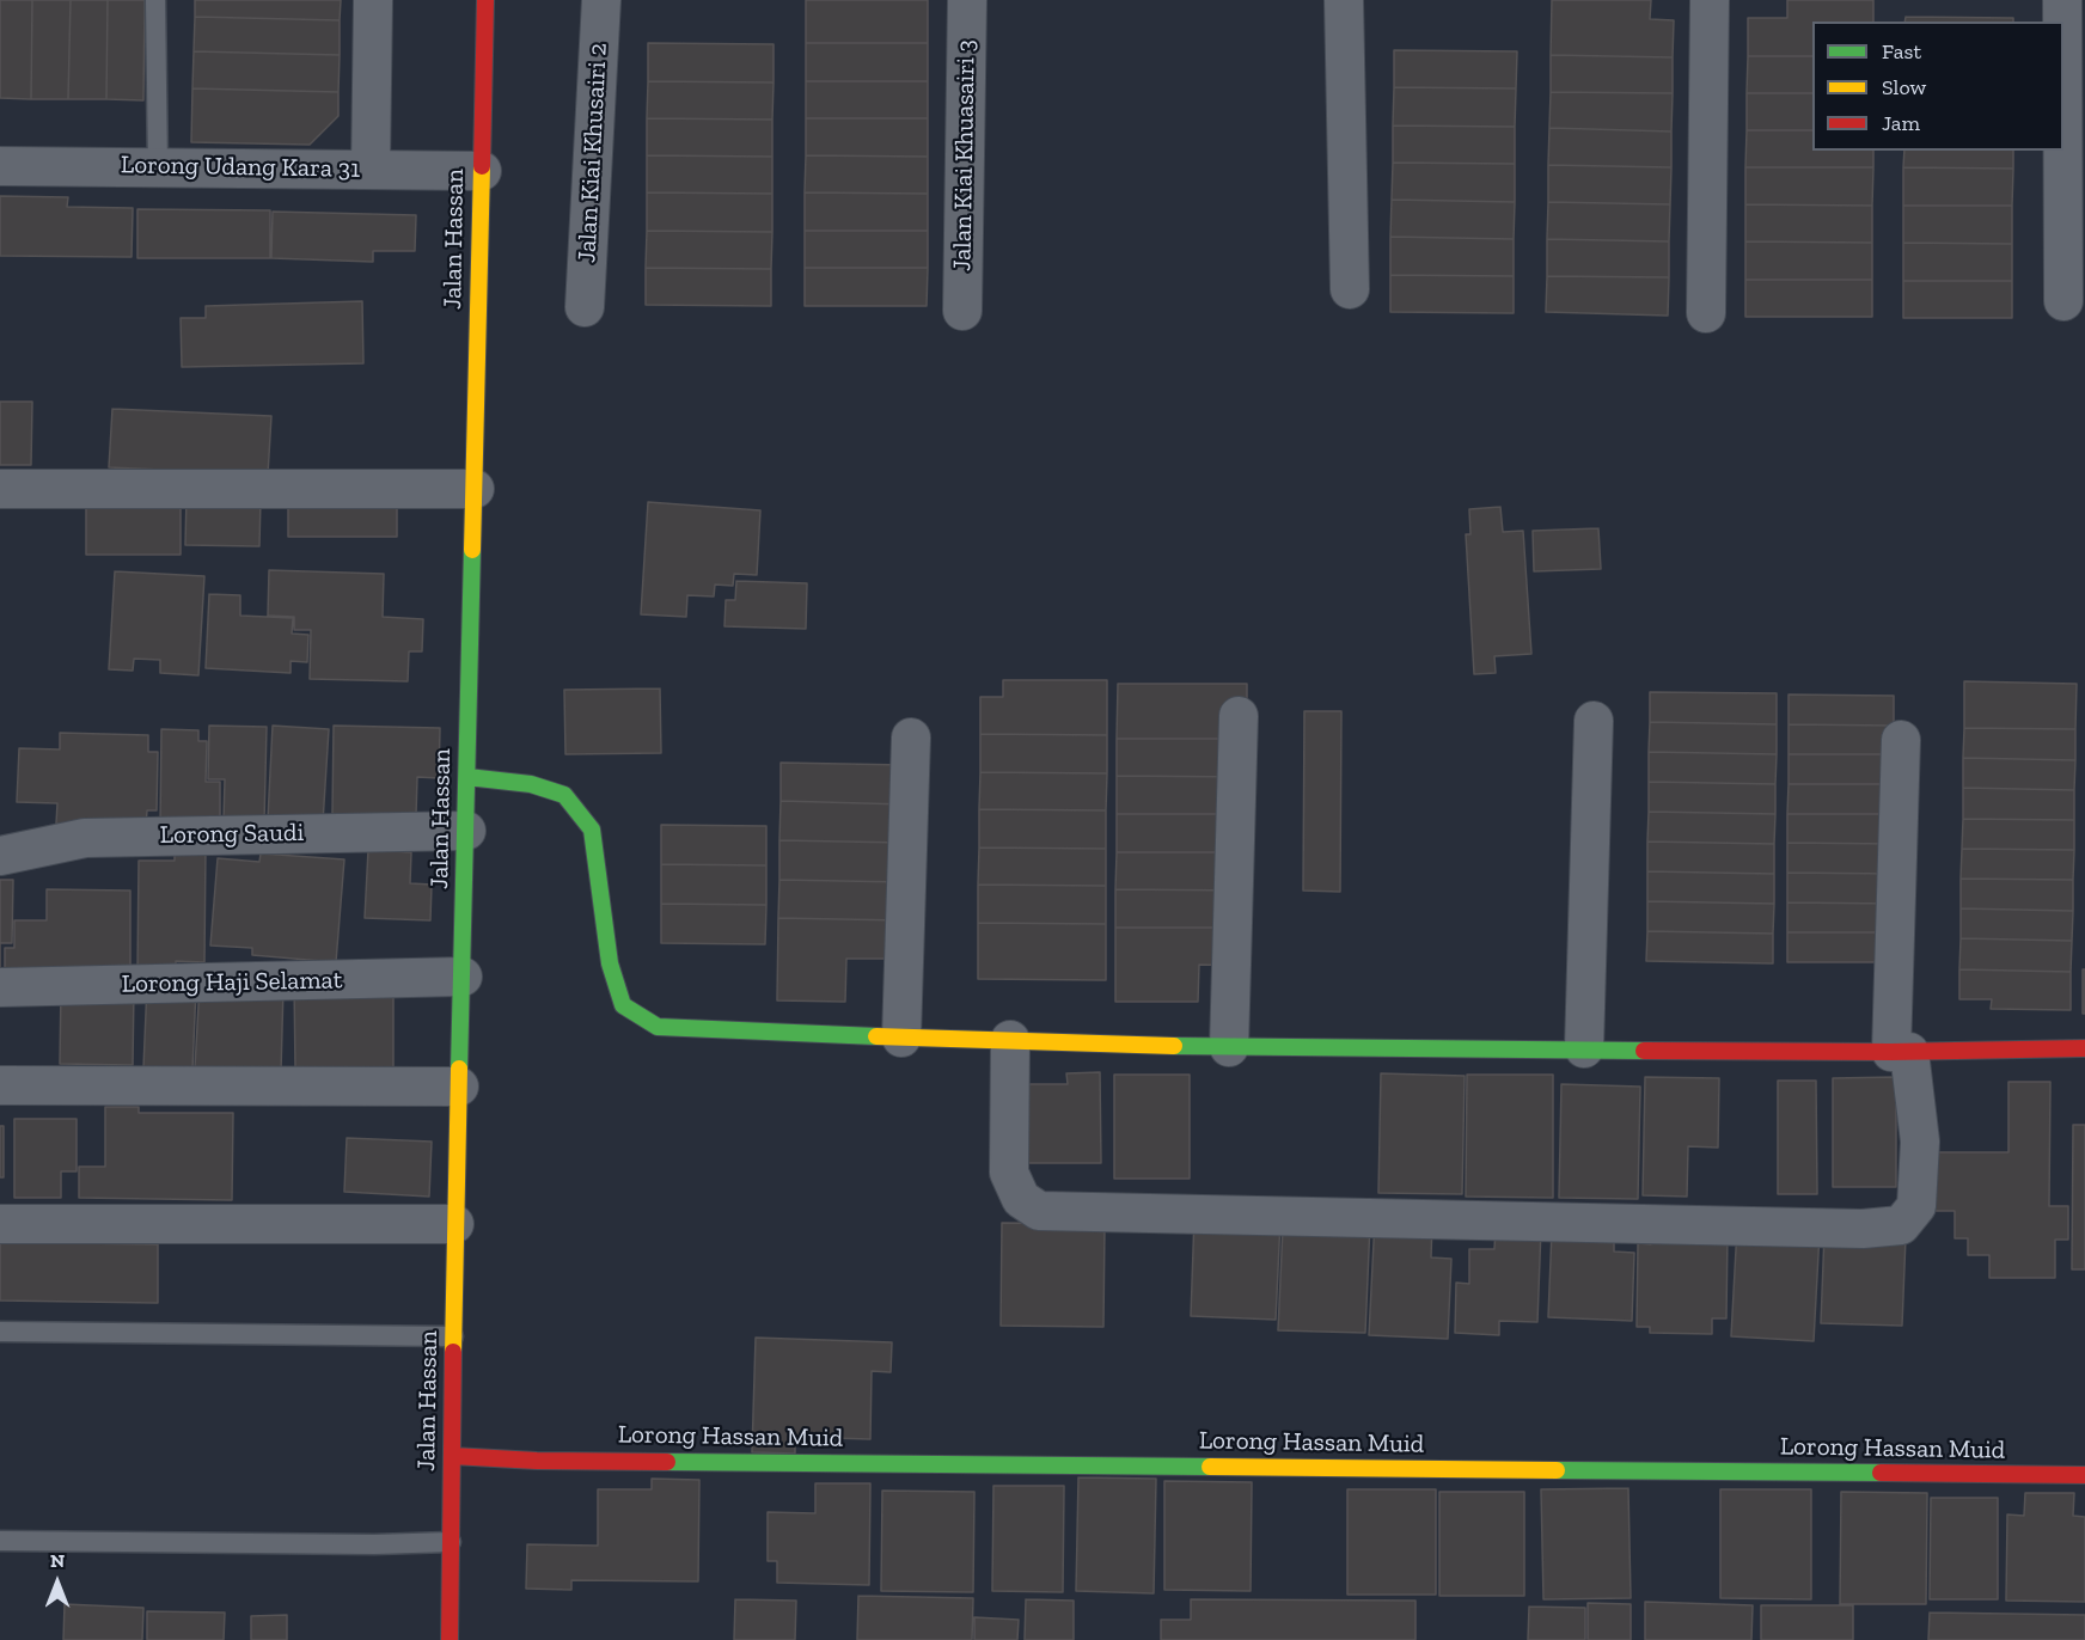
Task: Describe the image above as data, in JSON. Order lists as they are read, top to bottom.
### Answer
{
  "streets": {
    "street": [
      "Jalan Kiai Khusairi 2",
      "Jalan Kiai Khuasairi 3",
      "Lorong Udang Kara 31",
      "Jalan Hassan",
      "Lorong Saudi",
      "Lorong Haji Selamat",
      "Lorong Hassan Muid"
    ]
  },
  "crossings": [
    ["Lorong Udang Kara 31", "Jalan Hassan"],
    ["Jalan Hassan", "Lorong Saudi"],
    ["Jalan Hassan", "Lorong Haji Selamat"],
    ["Jalan Hassan", "Lorong Hassan Muid"]
  ],
  "legend": ["Fast", "Slow", "Jam"],
  "north": "top"
}
